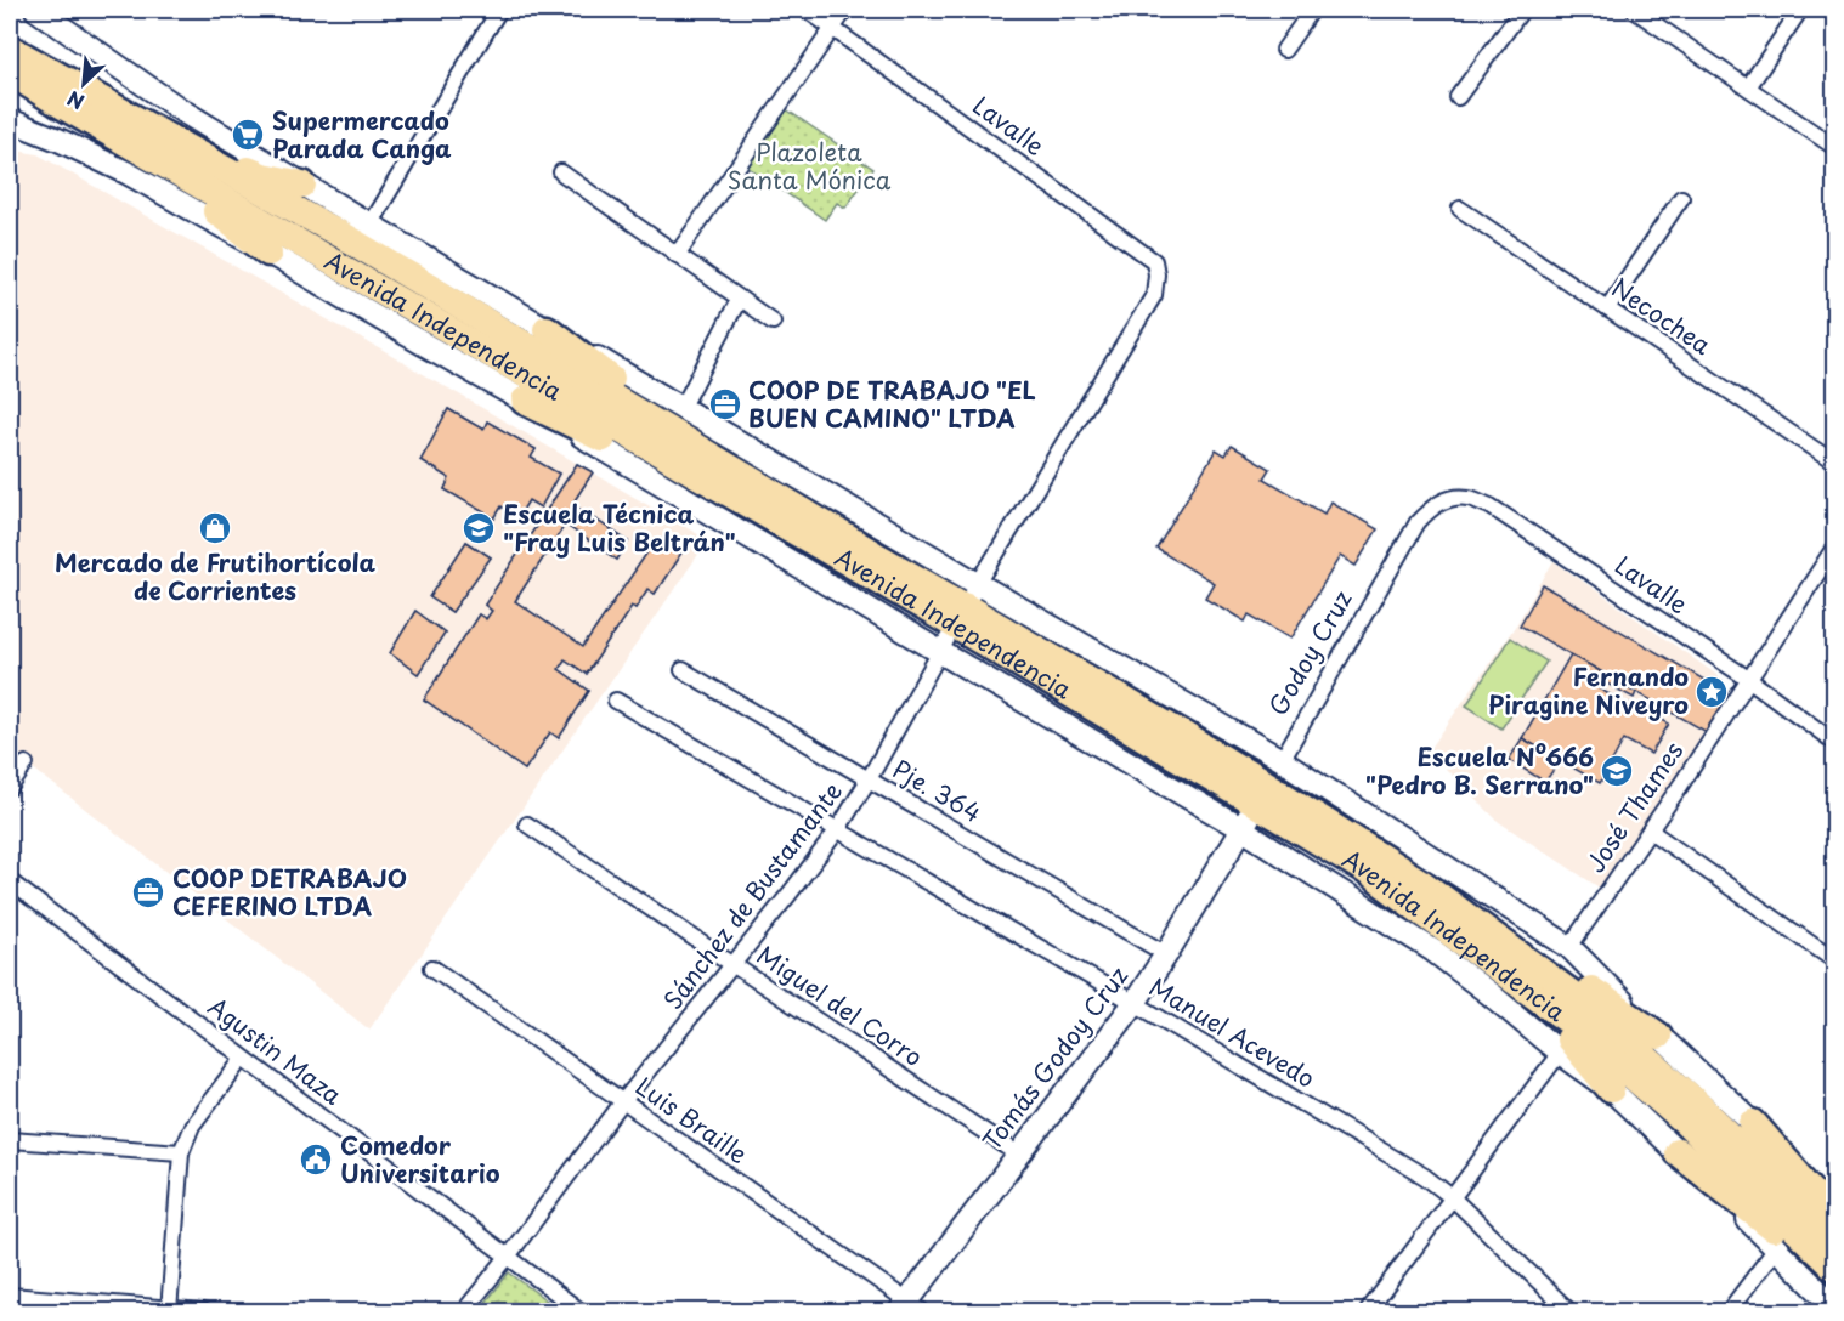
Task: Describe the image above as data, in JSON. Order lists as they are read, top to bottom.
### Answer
{
  "streets": {
    "highway": ["Avenida Independencia"],
    "main road": ["Godoy Cruz", "Tomás Godoy Cruz"],
    "street": [
      "Lavalle",
      "Necochea",
      "Pje. 364",
      "José Thames",
      "Sánchez de Bustamante",
      "Miguel del Corro",
      "Manuel Acevedo",
      "Agustin Maza",
      "Luis Braille"
    ]
  },
  "crossings": [
    ["Lavalle", "Godoy Cruz"],
    ["Lavalle", "José Thames"],
    ["Lavalle", "Sánchez de Bustamante"],
    ["Avenida Independencia", "Godoy Cruz"],
    ["Avenida Independencia", "José Thames"],
    ["Avenida Independencia", "Sánchez de Bustamante"],
    ["Avenida Independencia", "Tomás Godoy Cruz"],
    ["Godoy Cruz", "Tomás Godoy Cruz"],
    ["Pje. 364", "Sánchez de Bustamante"],
    ["Pje. 364", "Tomás Godoy Cruz"],
    ["Sánchez de Bustamante", "Miguel del Corro"],
    ["Sánchez de Bustamante", "Manuel Acevedo"],
    ["Sánchez de Bustamante", "Agustin Maza"],
    ["Sánchez de Bustamante", "Luis Braille"],
    ["Miguel del Corro", "Tomás Godoy Cruz"],
    ["Manuel Acevedo", "Tomás Godoy Cruz"],
    ["Tomás Godoy Cruz", "Luis Braille"]
  ],
  "parks": ["Plazoleta Santa Mónica"],
  "places": {
    "supermarket": ["Supermercado Parada Canga"],
    "office": ["COOP DE TRABAJO \"EL BUEN CAMINO\" LTDA", "COOP DETRABAJO CEFERINO LTDA"],
    "shop": ["Mercado de Frutihortícola de Corrientes"],
    "school or university": ["Escuela Técnica \"Fray Luis Beltrán\"", "Escuela Nº666 \"Pedro B. Serrano\""],
    "place": ["Fernando Piragine Niveyro"],
    "public building": ["Comedor Universitario"]
  },
  "north": "bottom left"
}
